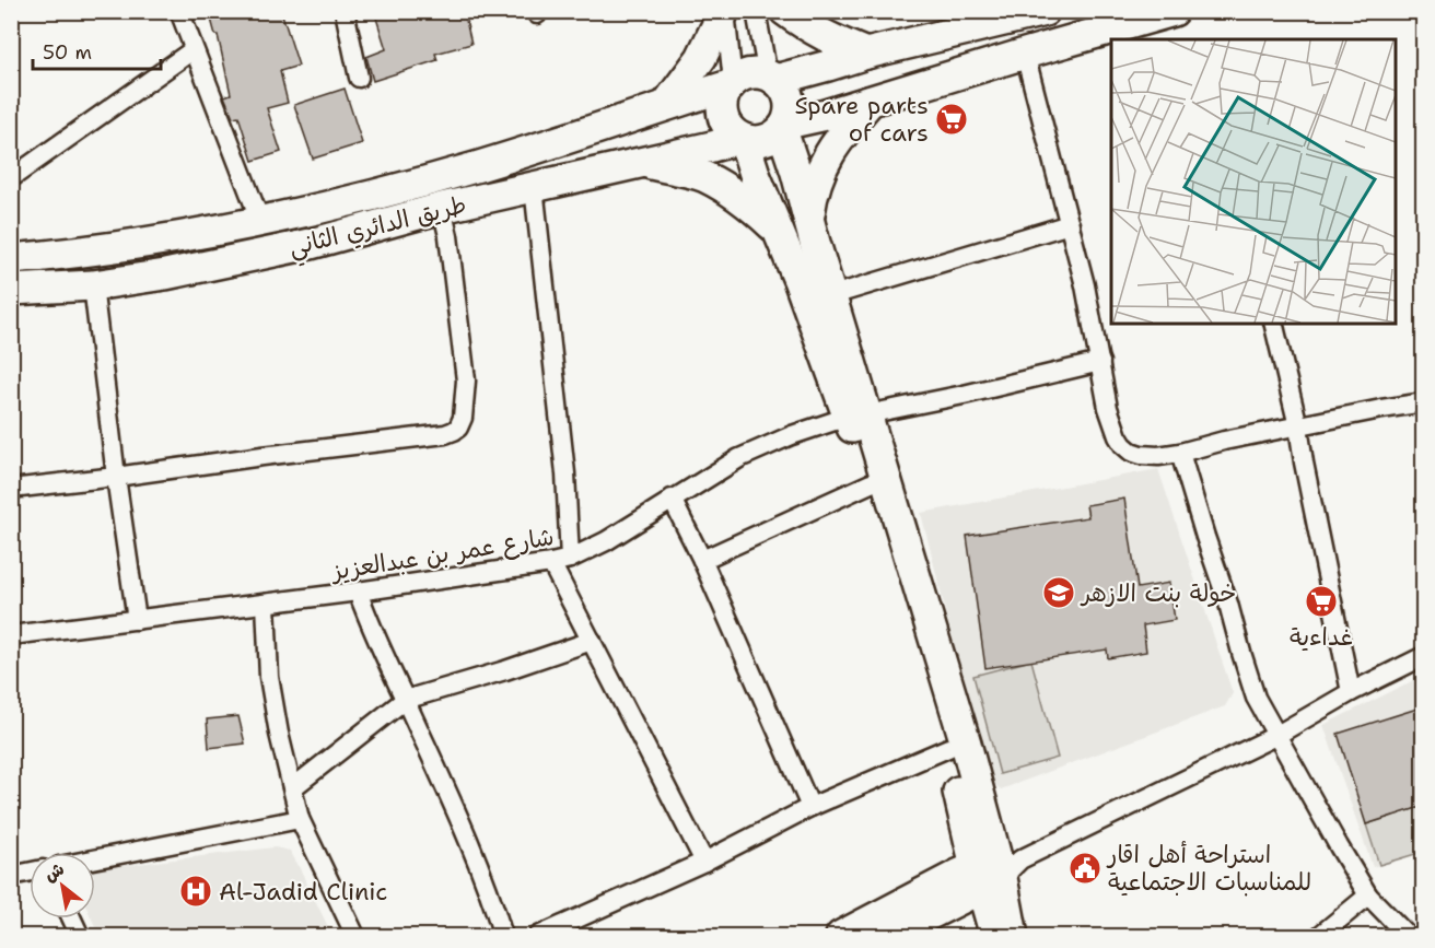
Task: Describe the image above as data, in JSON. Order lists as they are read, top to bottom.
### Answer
{
  "streets": {
    "main road": ["طريق الدائري الثاني"],
    "street": ["شارع عمر بن عبدالعزيز"]
  },
  "places": {
    "supermarket": ["Spare parts of cars", "غداءية"],
    "school or university": ["خولة بنت الازهر"],
    "public building": ["استراحة أهل اقار للمناسبات الاجتماعية"],
    "hospital": ["Al-Jadid Clinic"]
  },
  "scale_bar": "50 m",
  "north": "top left"
}
